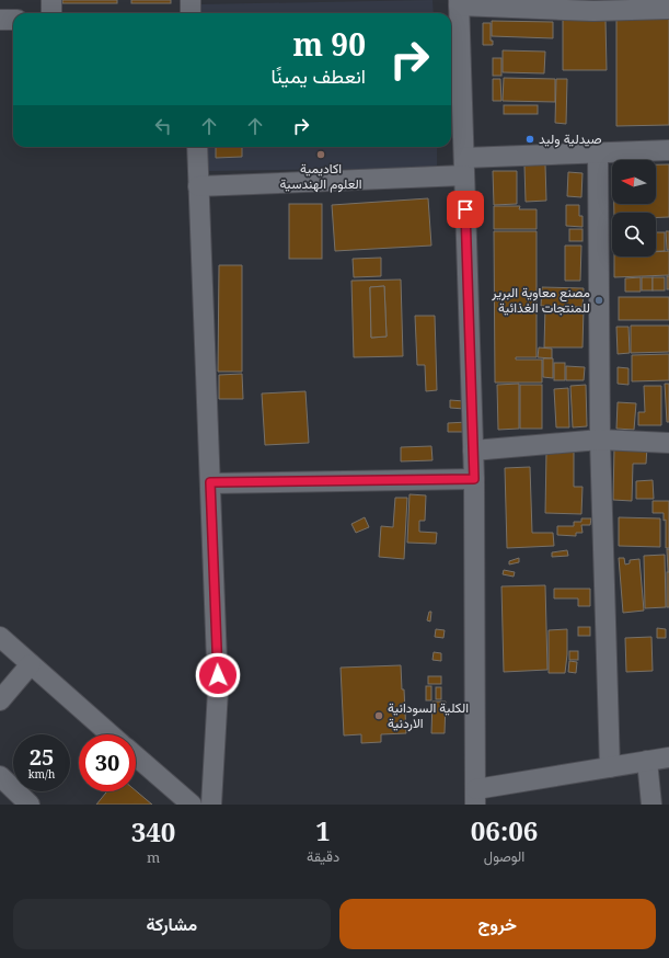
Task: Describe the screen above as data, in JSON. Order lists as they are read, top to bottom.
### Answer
{
  "places": [
    "صيدلية وليد",
    "اكاديمية العلوم الهندسية",
    "مصنع معاوية البرير للمنتجات الغذائية",
    "الكلية السودانية الاردنية"
  ],
  "north": "left",
  "page": {
    "turn": ["90 m", "انعطف يمينًا"],
    "speed": "25 km/h",
    "limit": "30",
    "eta": [
      "06:06",
      "الوصول",
      "1",
      "دقيقة",
      "340",
      "m"
    ],
    "buttons": ["خروج", "مشاركة"]
  }
}
